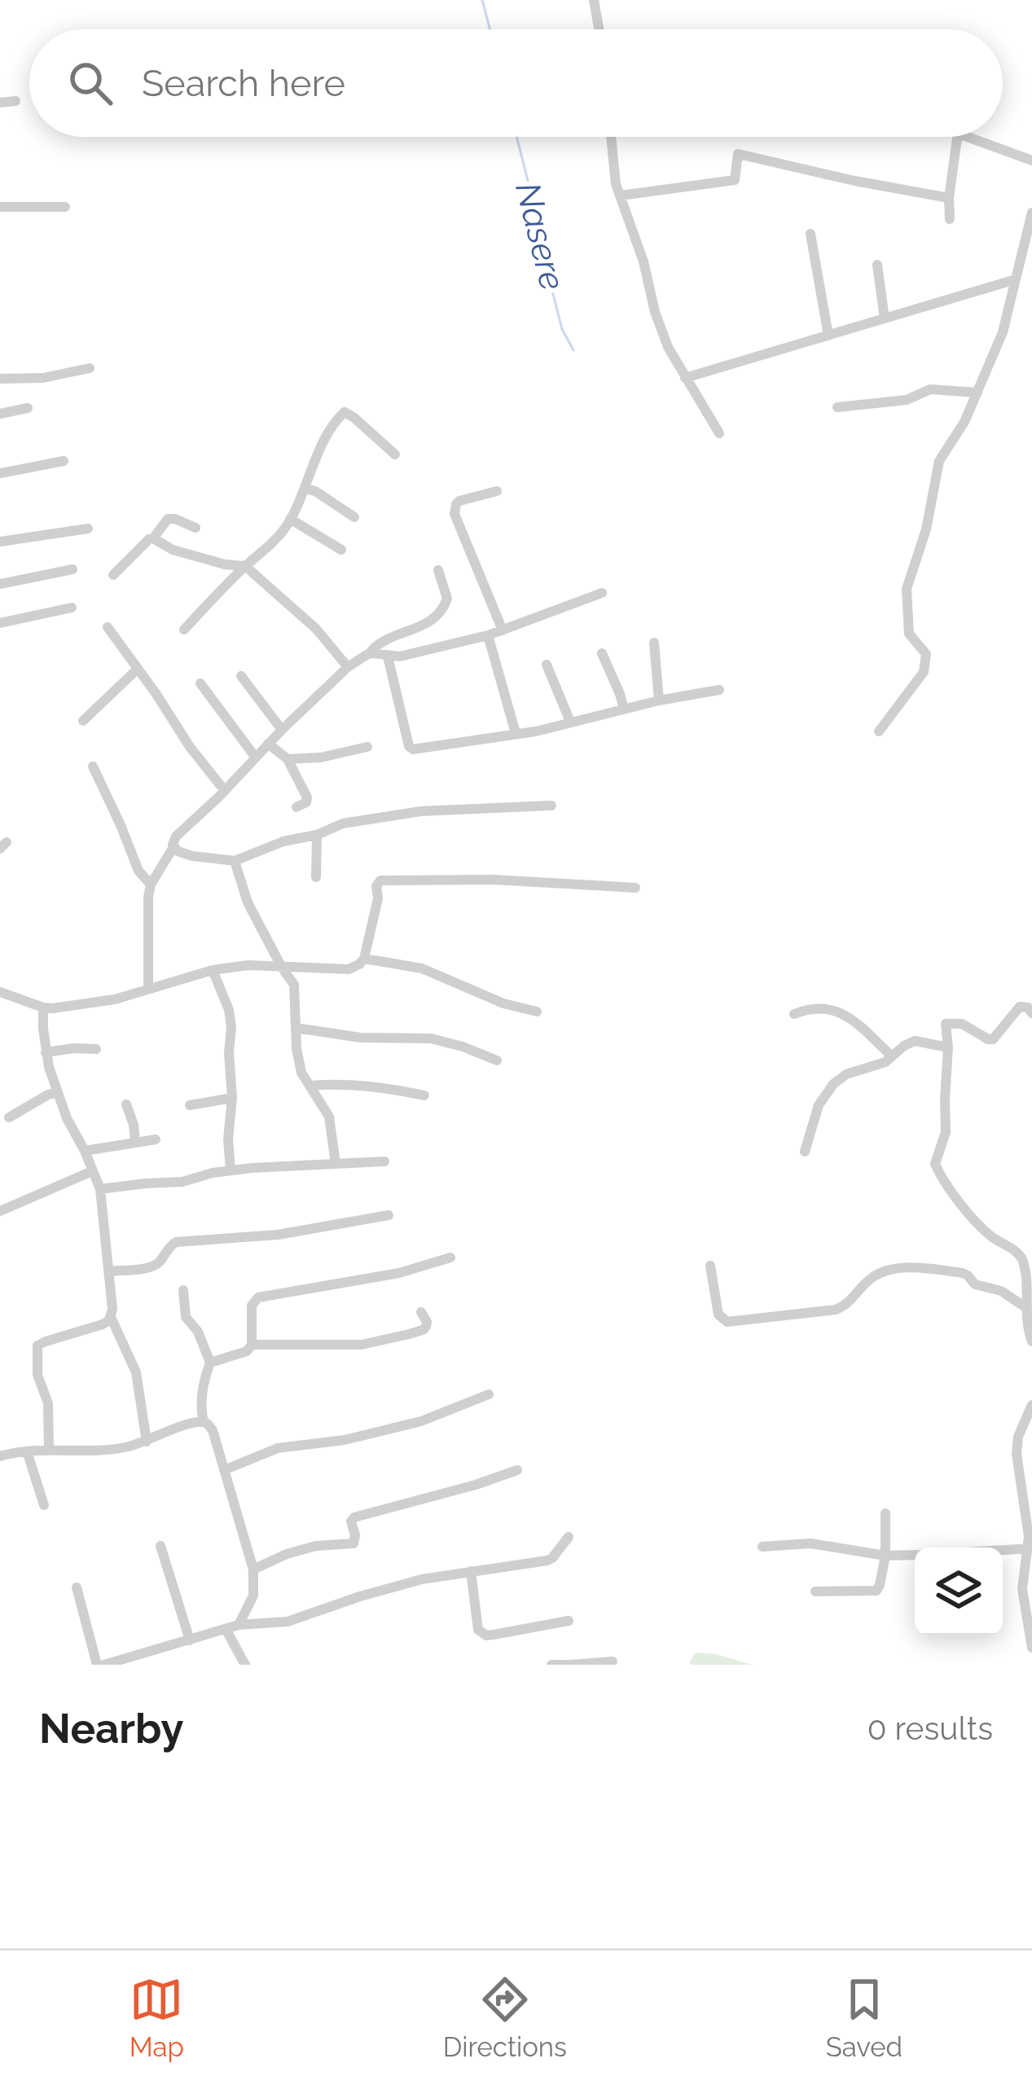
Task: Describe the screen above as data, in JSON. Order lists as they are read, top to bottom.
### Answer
{
  "water": ["Nasere"],
  "page": {
    "search": "Search here",
    "heading": ["Nearby", "0 results"],
    "nav": ["Map", "Directions", "Saved"]
  }
}
